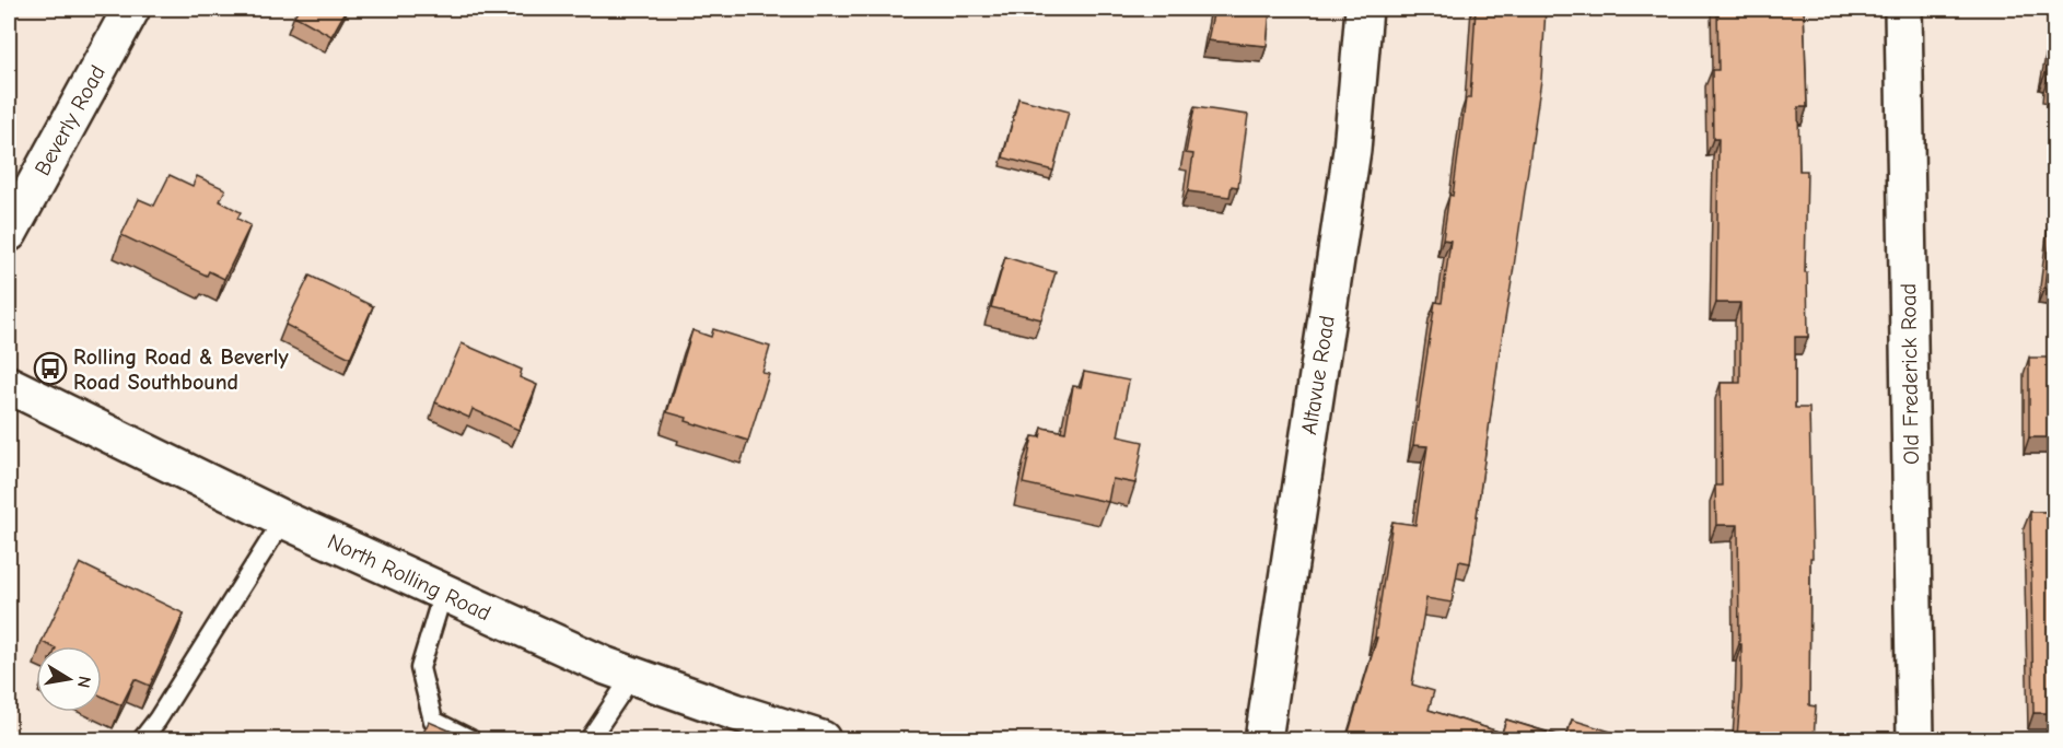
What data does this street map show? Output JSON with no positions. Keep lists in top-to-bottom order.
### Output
{
  "streets": {
    "street": [
      "Beverly Road",
      "Old Frederick Road",
      "Altavue Road",
      "North Rolling Road"
    ]
  },
  "places": {
    "bus stop": ["Rolling Road & Beverly Road Southbound"]
  },
  "north": "right"
}
